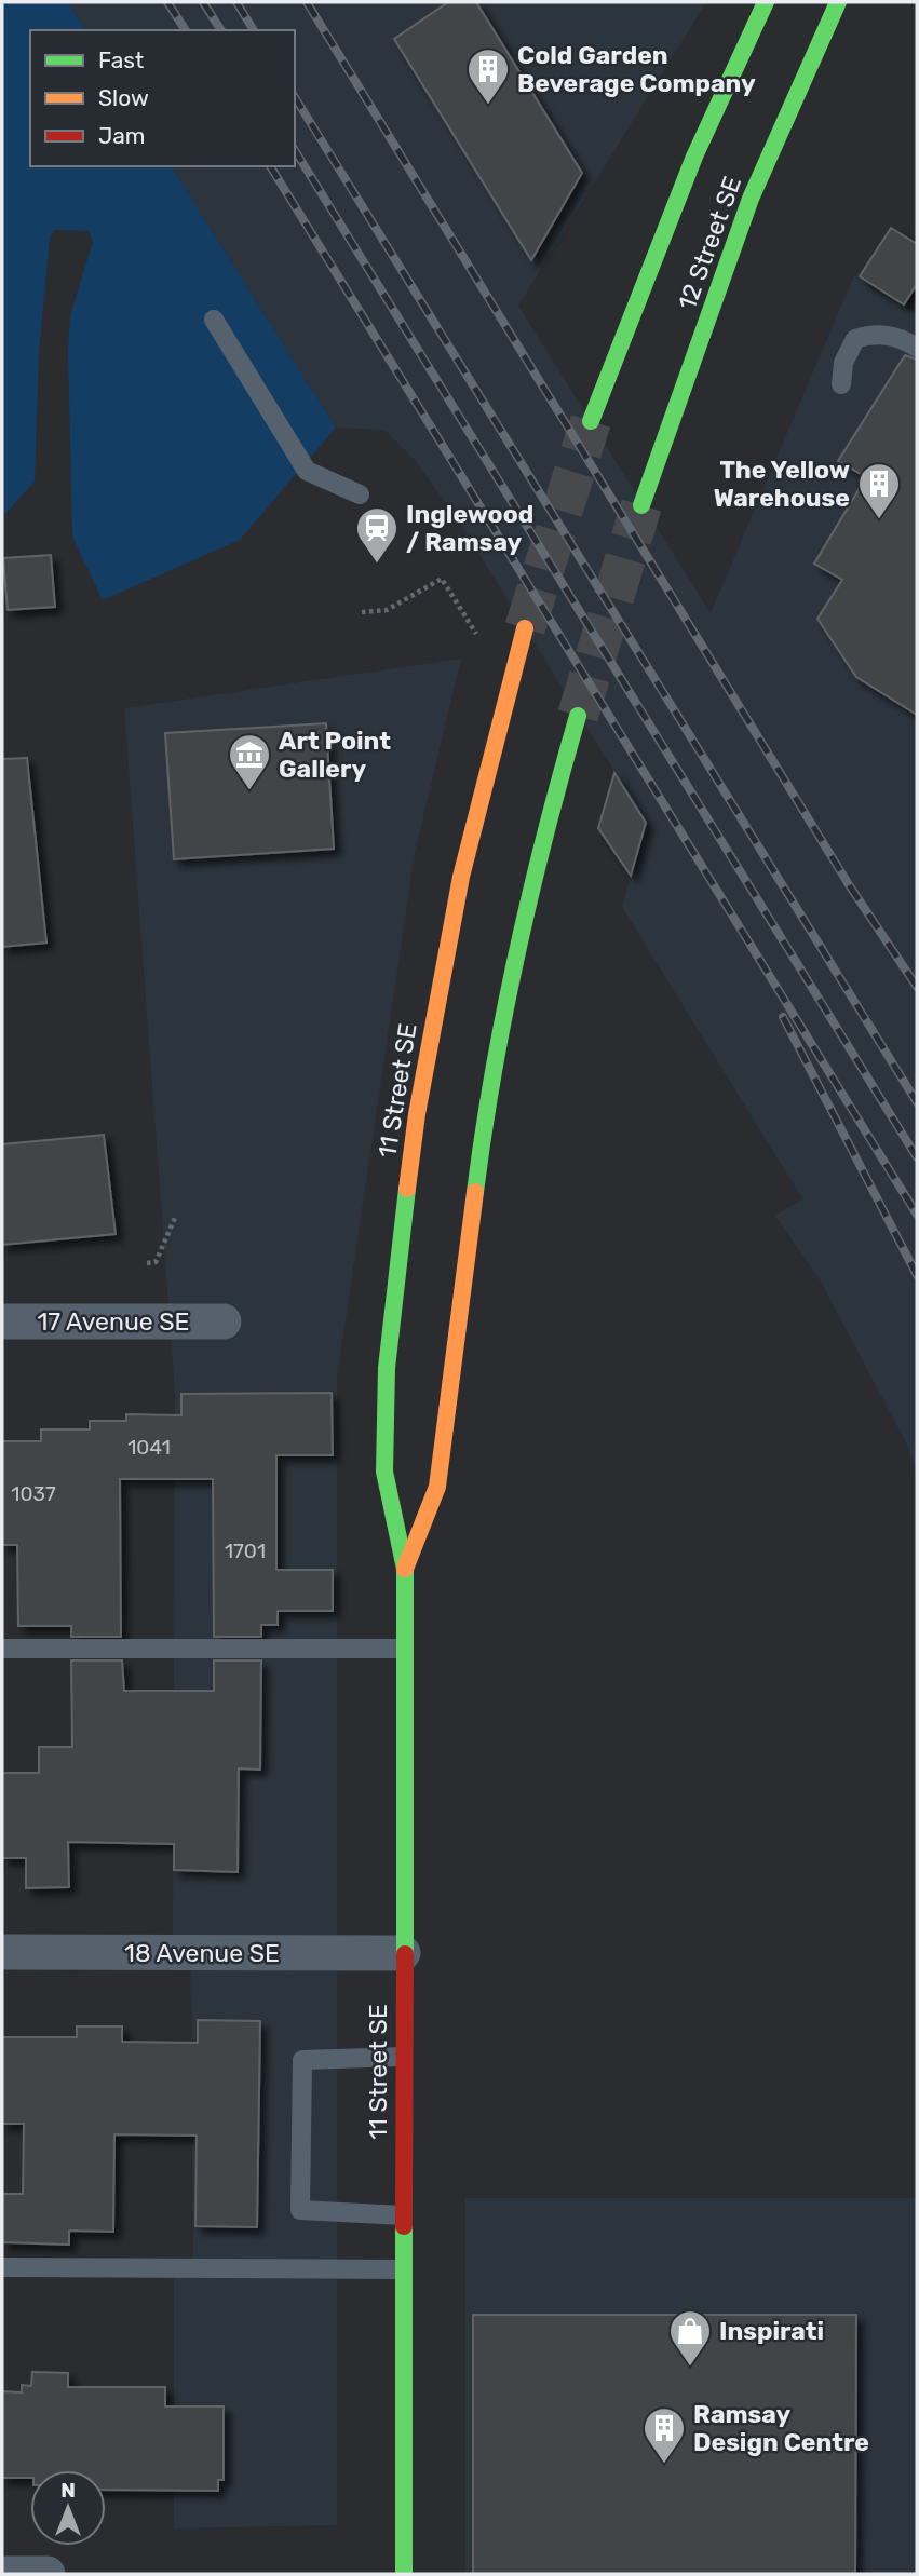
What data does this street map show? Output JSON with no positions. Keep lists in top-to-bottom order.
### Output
{
  "streets": {
    "street": [
      "12 Street SE",
      "11 Street SE",
      "17 Avenue SE",
      "18 Avenue SE"
    ]
  },
  "crossings": [
    ["11 Street SE", "18 Avenue SE"]
  ],
  "places": {
    "building": ["Cold Garden Beverage Company", "The Yellow Warehouse", "Ramsay Design Centre"],
    "station": ["Inglewood / Ramsay"],
    "museum": ["Art Point Gallery"],
    "shop": ["Inspirati"]
  },
  "house_numbers": ["1041", "1037", "1701"],
  "legend": ["Fast", "Slow", "Jam"],
  "north": "top"
}
